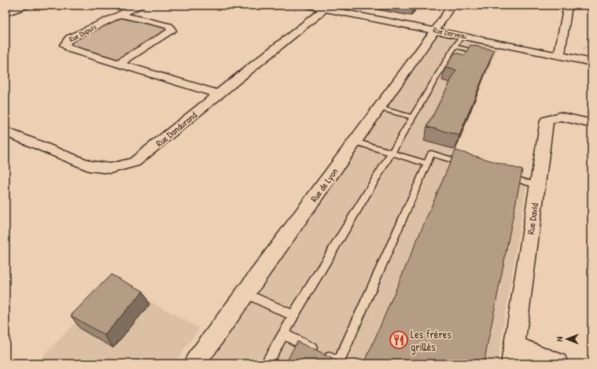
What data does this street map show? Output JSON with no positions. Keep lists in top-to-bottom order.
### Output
{
  "streets": {
    "street": [
      "Rue Dupuis",
      "Rue Darveau",
      "Rue Dandurand",
      "Rue de Lyon",
      "Rue David"
    ]
  },
  "crossings": [
    ["Rue Dupuis", "Rue Dandurand"],
    ["Rue Darveau", "Rue Dandurand"],
    ["Rue Darveau", "Rue de Lyon"]
  ],
  "places": {
    "restaurant": ["Les fréres grillés"]
  },
  "north": "left"
}
